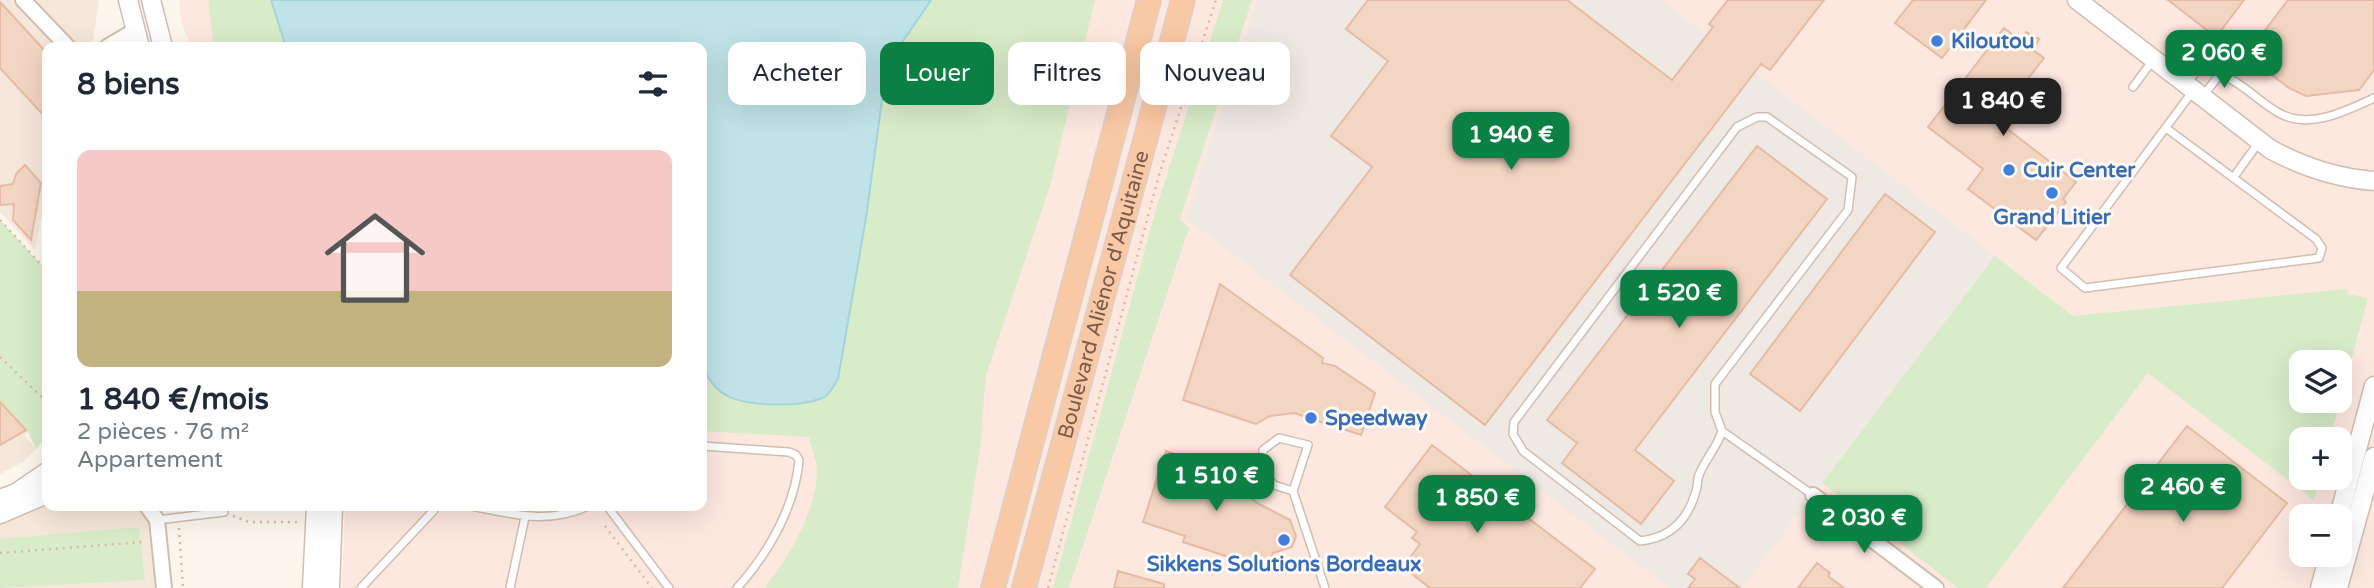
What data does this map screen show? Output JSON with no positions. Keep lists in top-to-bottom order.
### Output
{
  "streets": {
    "highway": ["Boulevard Aliénor d'Aquitaine"]
  },
  "places": [
    "Kiloutou",
    "Cuir Center",
    "Grand Litier",
    "Speedway",
    "Sikkens Solutions Bordeaux"
  ],
  "page": {
    "price": [
      "2 060 €",
      "1 840 €",
      "1 940 €",
      "1 520 €",
      "1 510 €",
      "2 460 €",
      "1 850 €",
      "2 030 €"
    ],
    "chip": [
      "Acheter",
      "Louer",
      "Filtres",
      "Nouveau"
    ],
    "heading": "8 biens",
    "list": [
      {
        "name": "1 840 €/mois",
        "note": "2 pièces · 76 m² · Appartement"
      }
    ],
    "map_buttons": ["+", "−"]
  }
}
